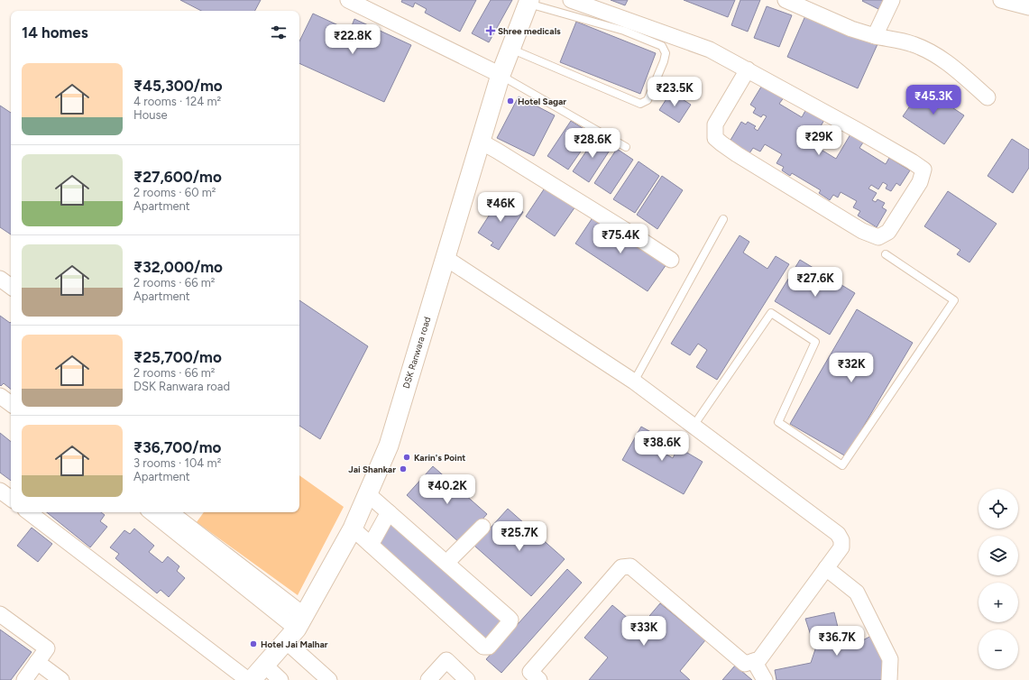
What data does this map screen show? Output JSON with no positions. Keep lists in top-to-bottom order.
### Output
{
  "streets": {
    "street": ["DSK Ranwara road"]
  },
  "places": {
    "health": ["Shree medicals"],
    "other": [
      "Hotel Sagar",
      "Karin's Point",
      "Jai Shankar",
      "Hotel Jai Malhar"
    ]
  },
  "page": {
    "heading": "14 homes",
    "price": [
      "₹22.8K",
      "₹23.5K",
      "₹45.3K",
      "₹29K",
      "₹28.6K",
      "₹46K",
      "₹75.4K",
      "₹27.6K",
      "₹32K",
      "₹38.6K",
      "₹40.2K",
      "₹25.7K",
      "₹33K",
      "₹36.7K"
    ],
    "list": [
      {
        "name": "₹45,300/mo",
        "note": "4 rooms · 124 m² · House"
      },
      {
        "name": "₹27,600/mo",
        "note": "2 rooms · 60 m² · Apartment"
      },
      {
        "name": "₹32,000/mo",
        "note": "2 rooms · 66 m² · Apartment"
      },
      {
        "name": "₹25,700/mo",
        "note": "2 rooms · 66 m² · DSK Ranwara road"
      },
      {
        "name": "₹36,700/mo",
        "note": "3 rooms · 104 m² · Apartment"
      }
    ],
    "map_buttons": ["+", "−"]
  }
}
